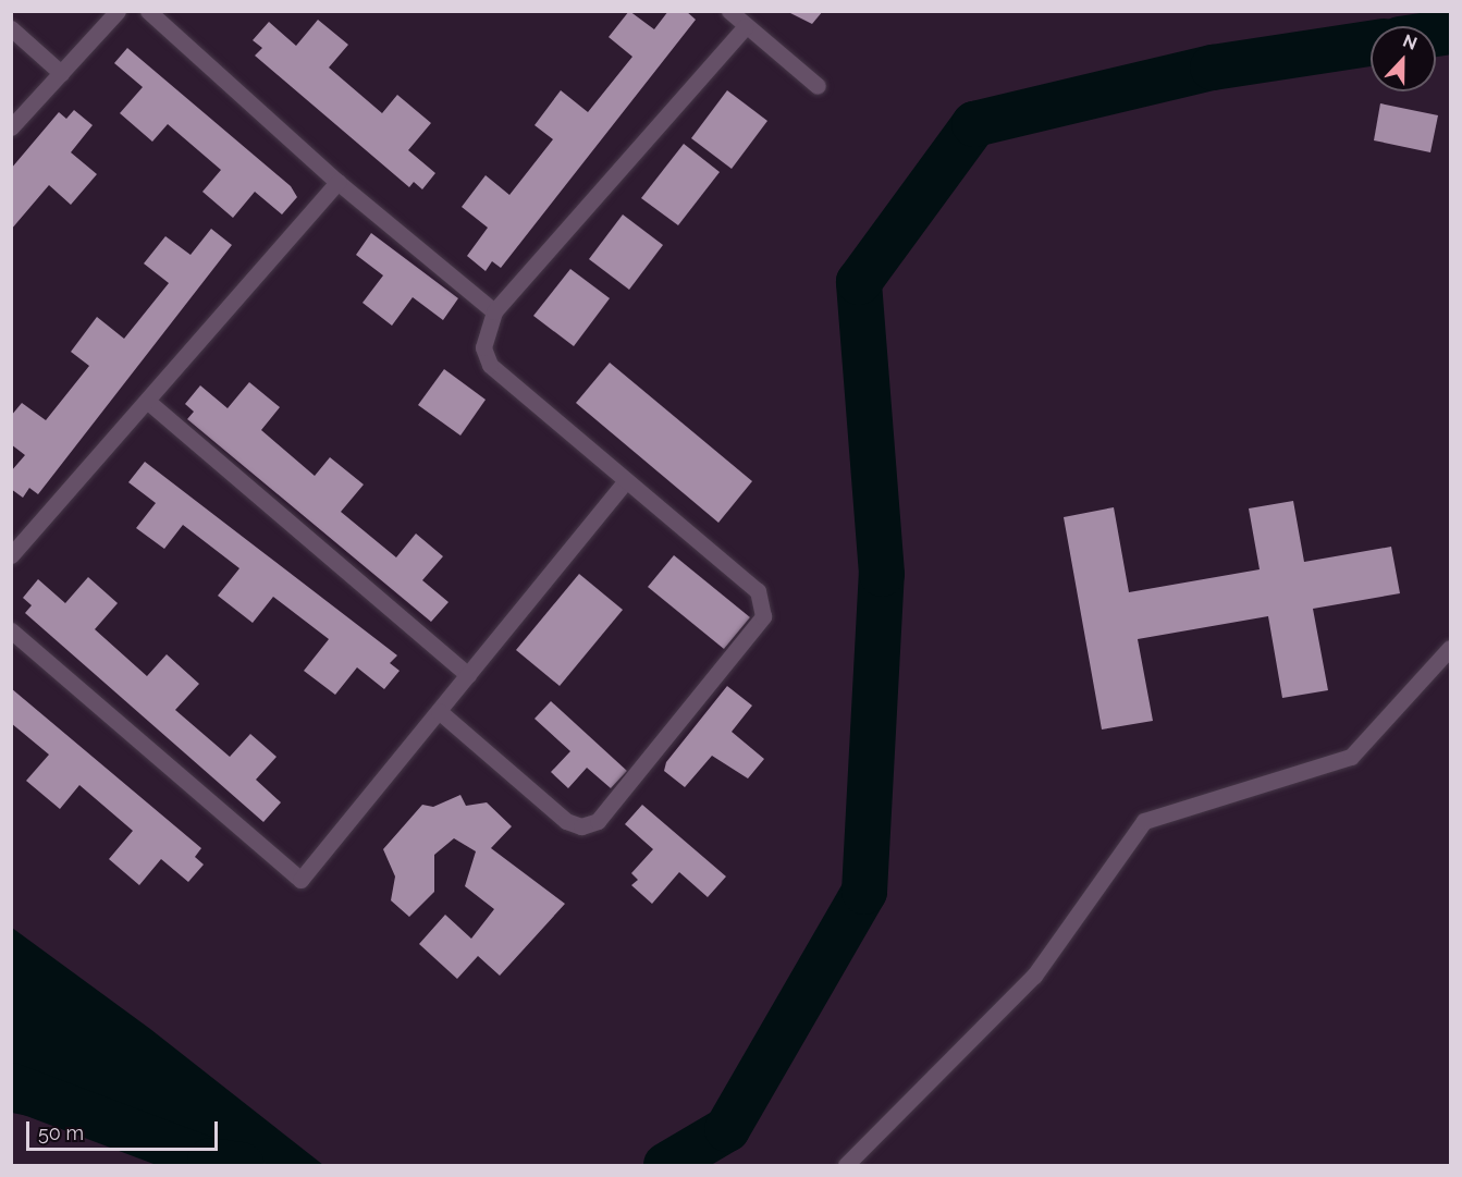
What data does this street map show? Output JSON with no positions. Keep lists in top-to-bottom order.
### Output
{
  "scale_bar": "50 m",
  "north": "top"
}
